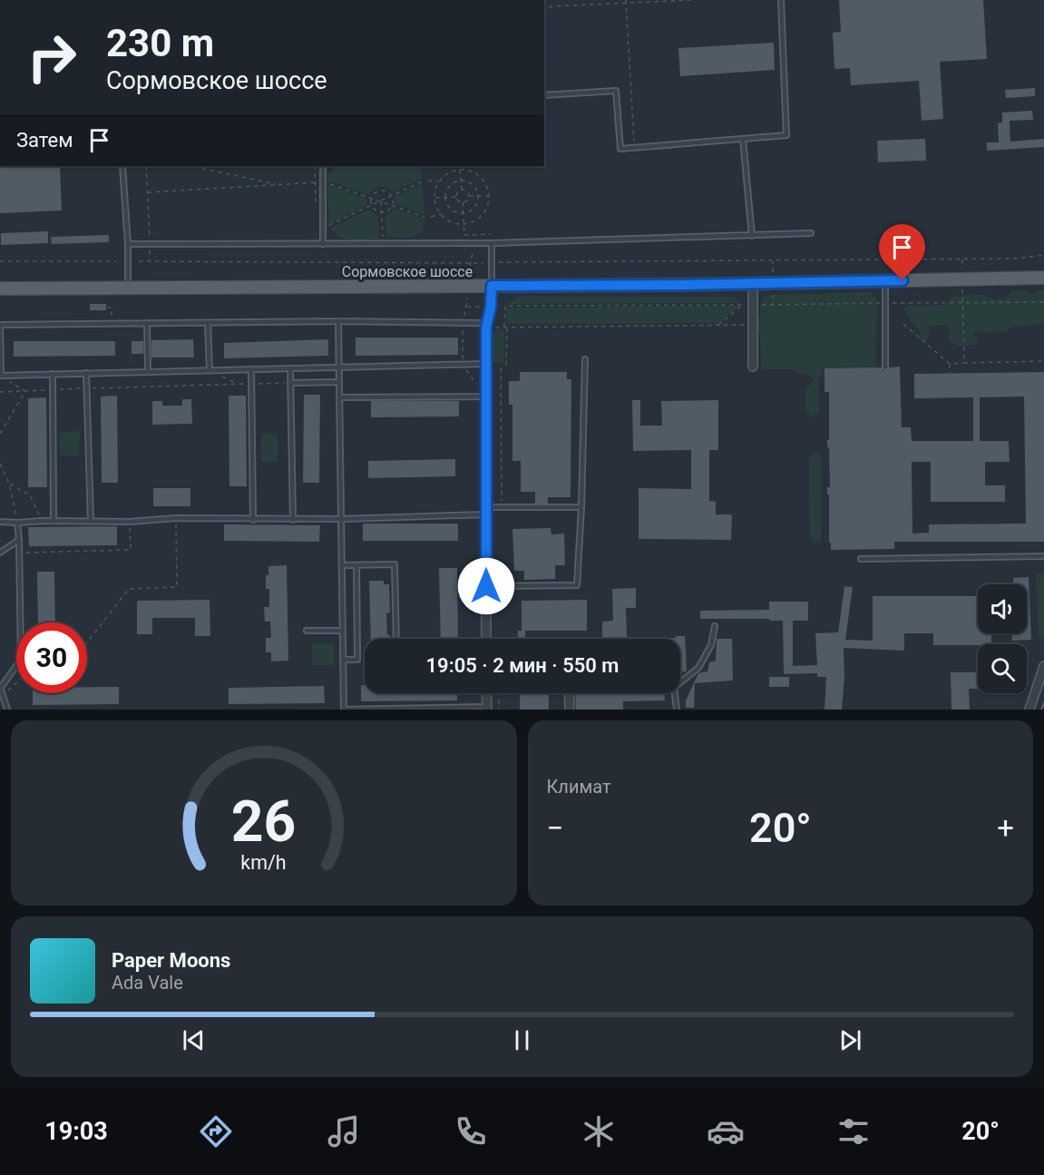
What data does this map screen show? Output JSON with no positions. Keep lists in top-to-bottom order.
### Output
{
  "streets": {
    "main road": ["Сормовское шоссе"]
  },
  "page": {
    "turn": ["230 m", "Сормовское шоссе"],
    "then": "Затем",
    "limit": "30",
    "trip": "19:05 · 2 мин · 550 m",
    "tile": "Климат",
    "heat": ["−", "20°", "+"],
    "song": ["Paper Moons", "Ada Vale"],
    "tabs": ["19:03", "20°"],
    "gauge": ["26", "km/h"]
  }
}
